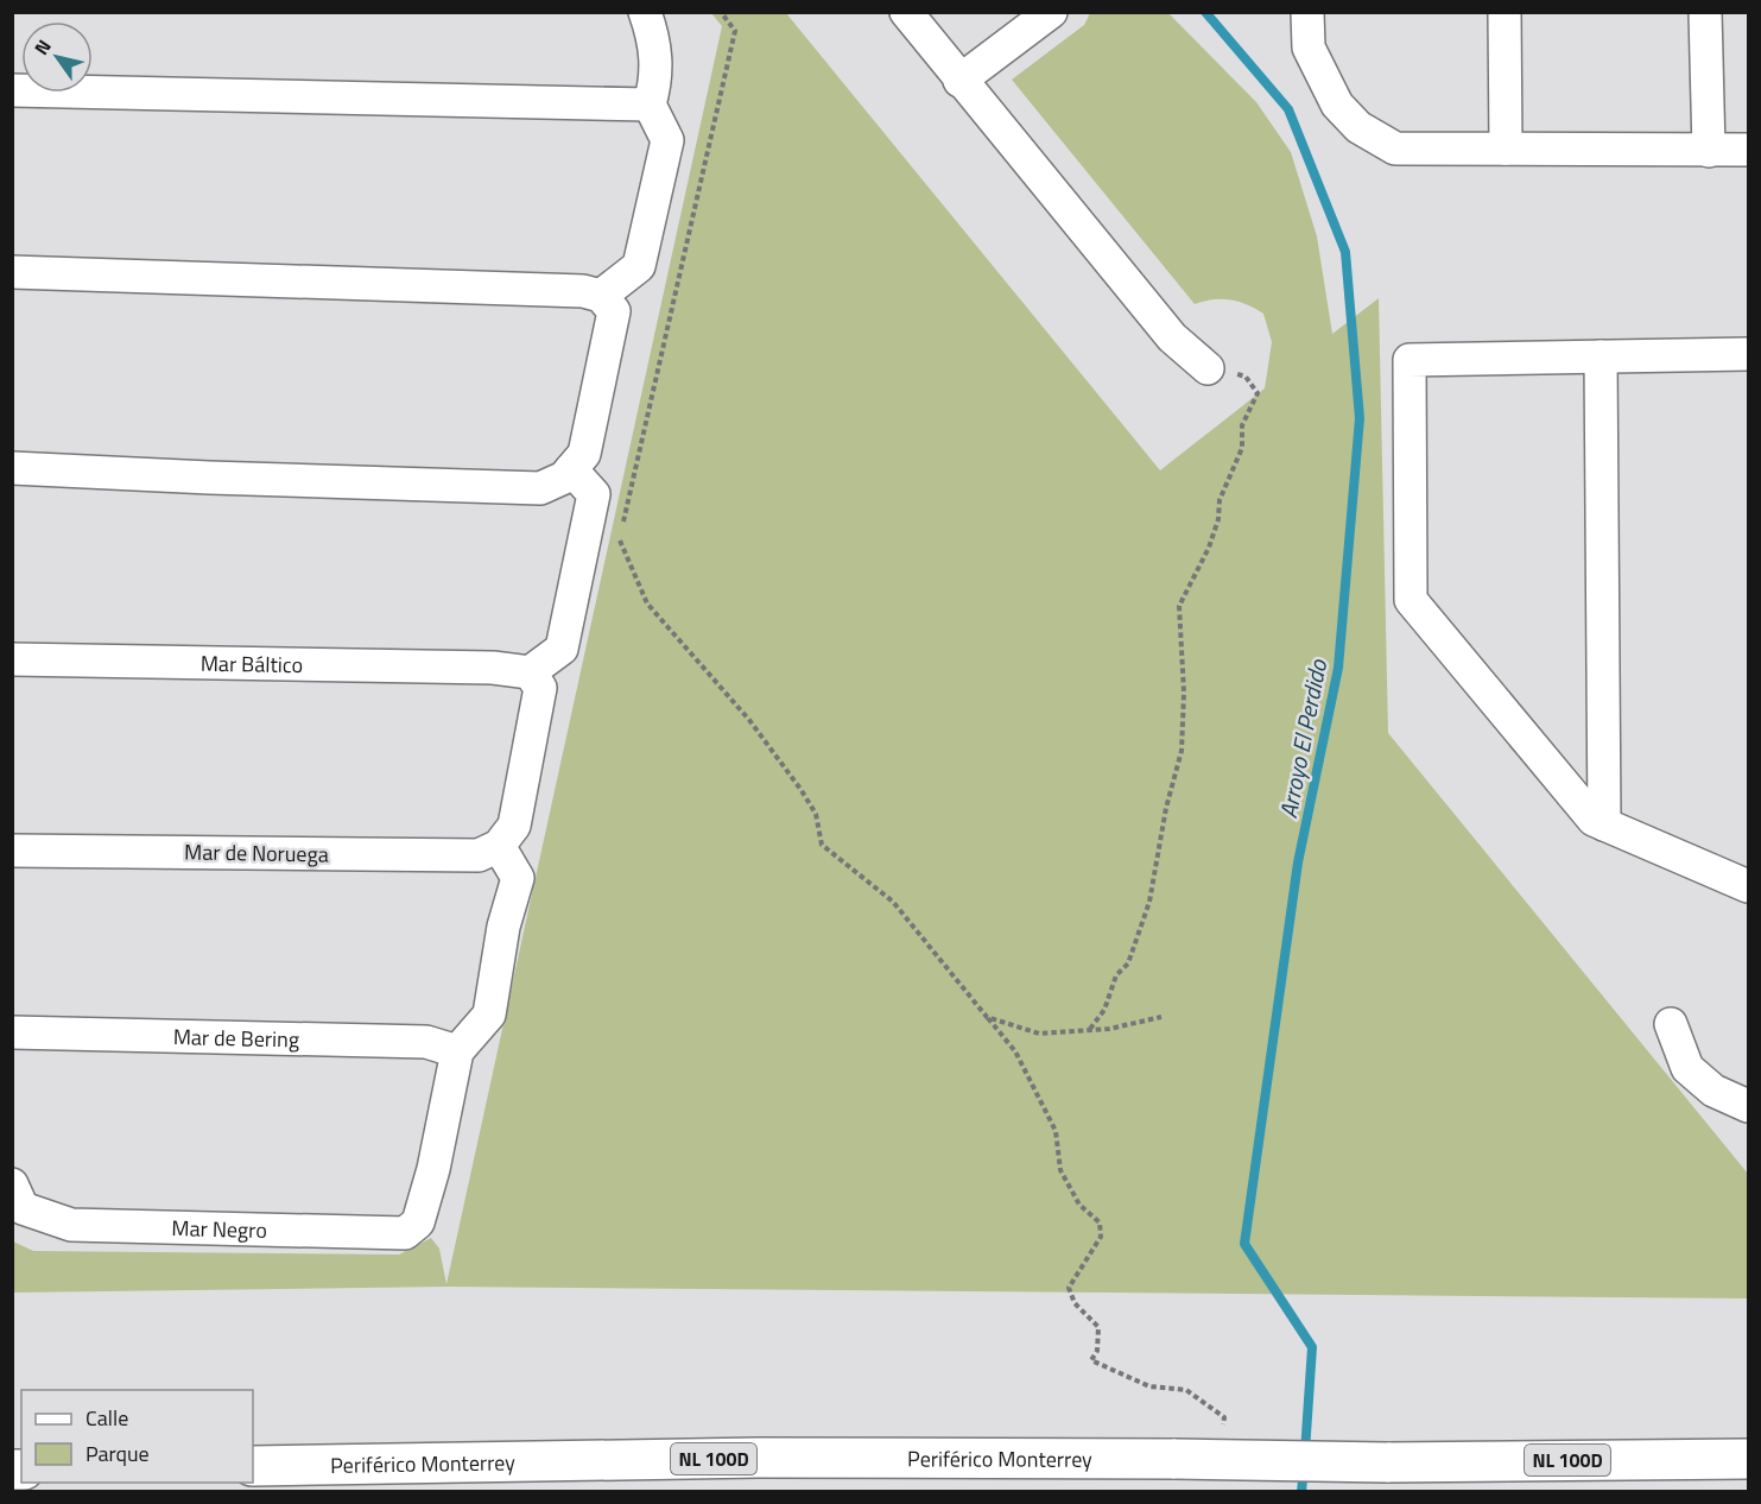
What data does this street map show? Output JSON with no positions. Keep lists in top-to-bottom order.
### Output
{
  "streets": {
    "highway": ["NL 100D", "Periférico Monterrey"],
    "street": [
      "Mar Báltico",
      "Mar de Noruega",
      "Mar de Bering",
      "Mar Negro"
    ]
  },
  "crossings": [
    ["Mar de Bering", "Mar Negro"]
  ],
  "water": ["Arroyo El Perdido"],
  "legend": ["Calle", "Parque"],
  "north": "top left"
}
